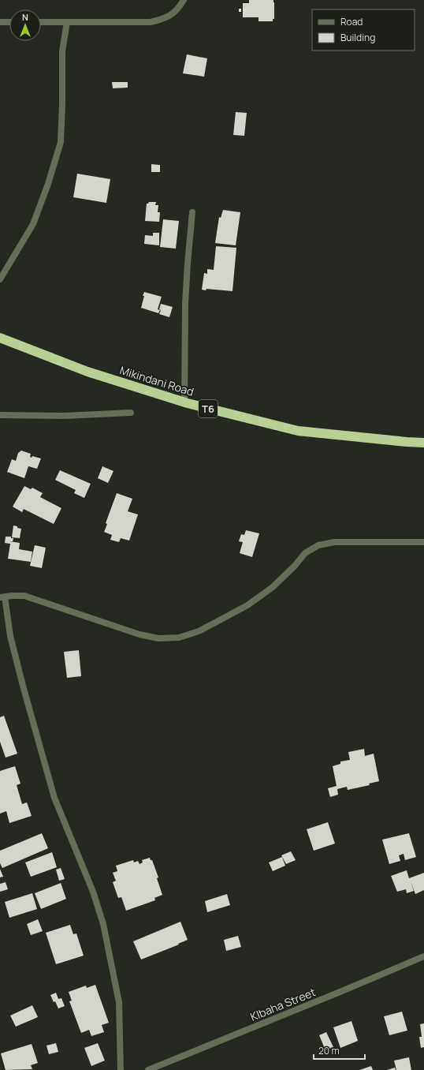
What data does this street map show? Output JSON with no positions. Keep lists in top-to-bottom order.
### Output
{
  "streets": {
    "highway": ["Mikindani Road", "T6"],
    "street": ["KIbaha Street"]
  },
  "legend": ["Road", "Building"],
  "scale_bar": "20 m",
  "north": "top"
}
